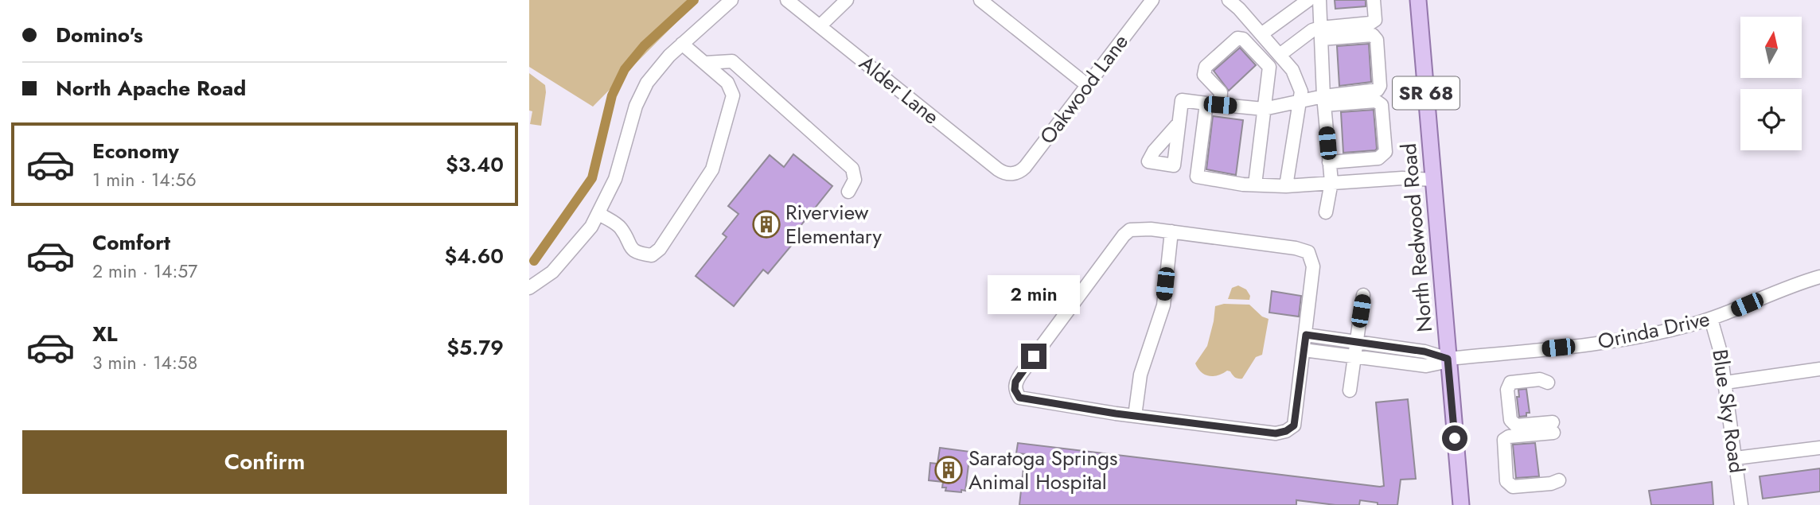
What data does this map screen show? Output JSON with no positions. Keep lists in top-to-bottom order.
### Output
{
  "streets": {
    "main road": ["SR 68", "North Redwood Road"],
    "street": [
      "Oakwood Lane",
      "Alder Lane",
      "Orinda Drive",
      "Blue Sky Road"
    ]
  },
  "crossings": [
    ["Oakwood Lane", "Alder Lane"],
    ["North Redwood Road", "Orinda Drive"],
    ["Orinda Drive", "Blue Sky Road"]
  ],
  "places": {
    "building": ["Riverview Elementary", "Saratoga Springs Animal Hospital"]
  },
  "north": "top",
  "page": {
    "banner": ["Domino's", "North Apache Road"],
    "list": [
      {
        "name": "Economy",
        "note": "1 min · 14:56",
        "value": "$3.40"
      },
      {
        "name": "Comfort",
        "note": "2 min · 14:57",
        "value": "$4.60"
      },
      {
        "name": "XL",
        "note": "3 min · 14:58",
        "value": "$5.79"
      }
    ],
    "bubble": "2 min",
    "buttons": "Confirm"
  }
}
